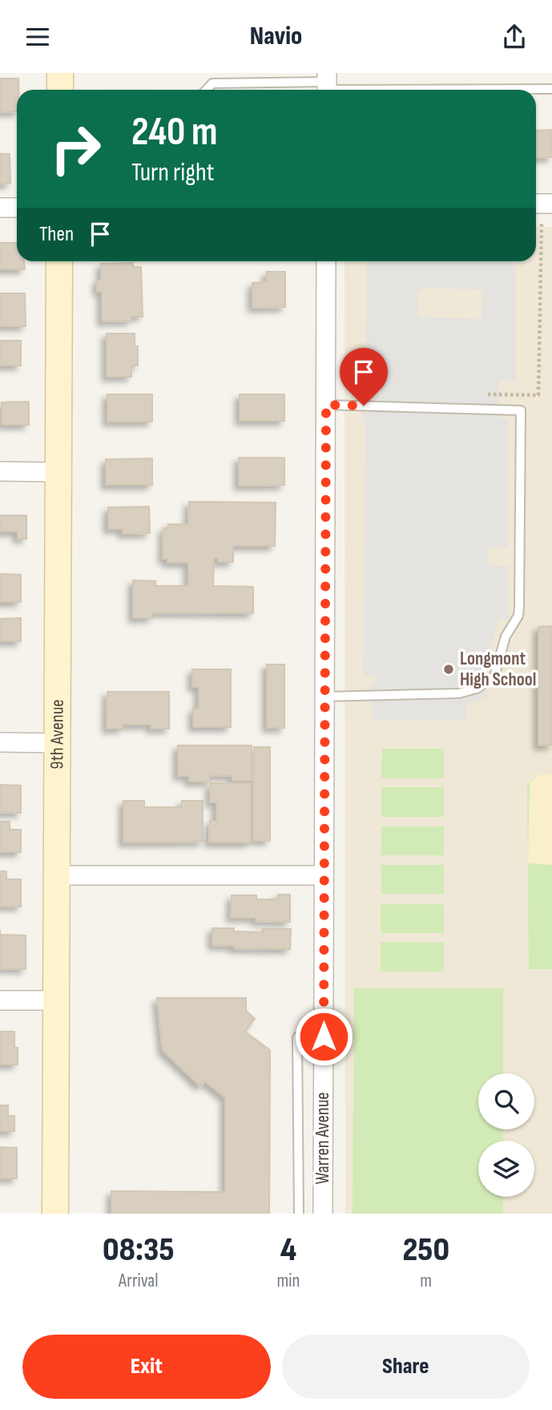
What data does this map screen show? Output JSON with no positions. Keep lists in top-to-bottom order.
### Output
{
  "streets": {
    "main road": ["9th Avenue"],
    "street": ["Warren Avenue"]
  },
  "places": ["Longmont High School"],
  "page": {
    "header": "Navio",
    "turn": ["240 m", "Turn right"],
    "then": "Then",
    "eta": [
      "08:35",
      "Arrival",
      "4",
      "min",
      "250",
      "m"
    ],
    "buttons": ["Exit", "Share"]
  }
}
